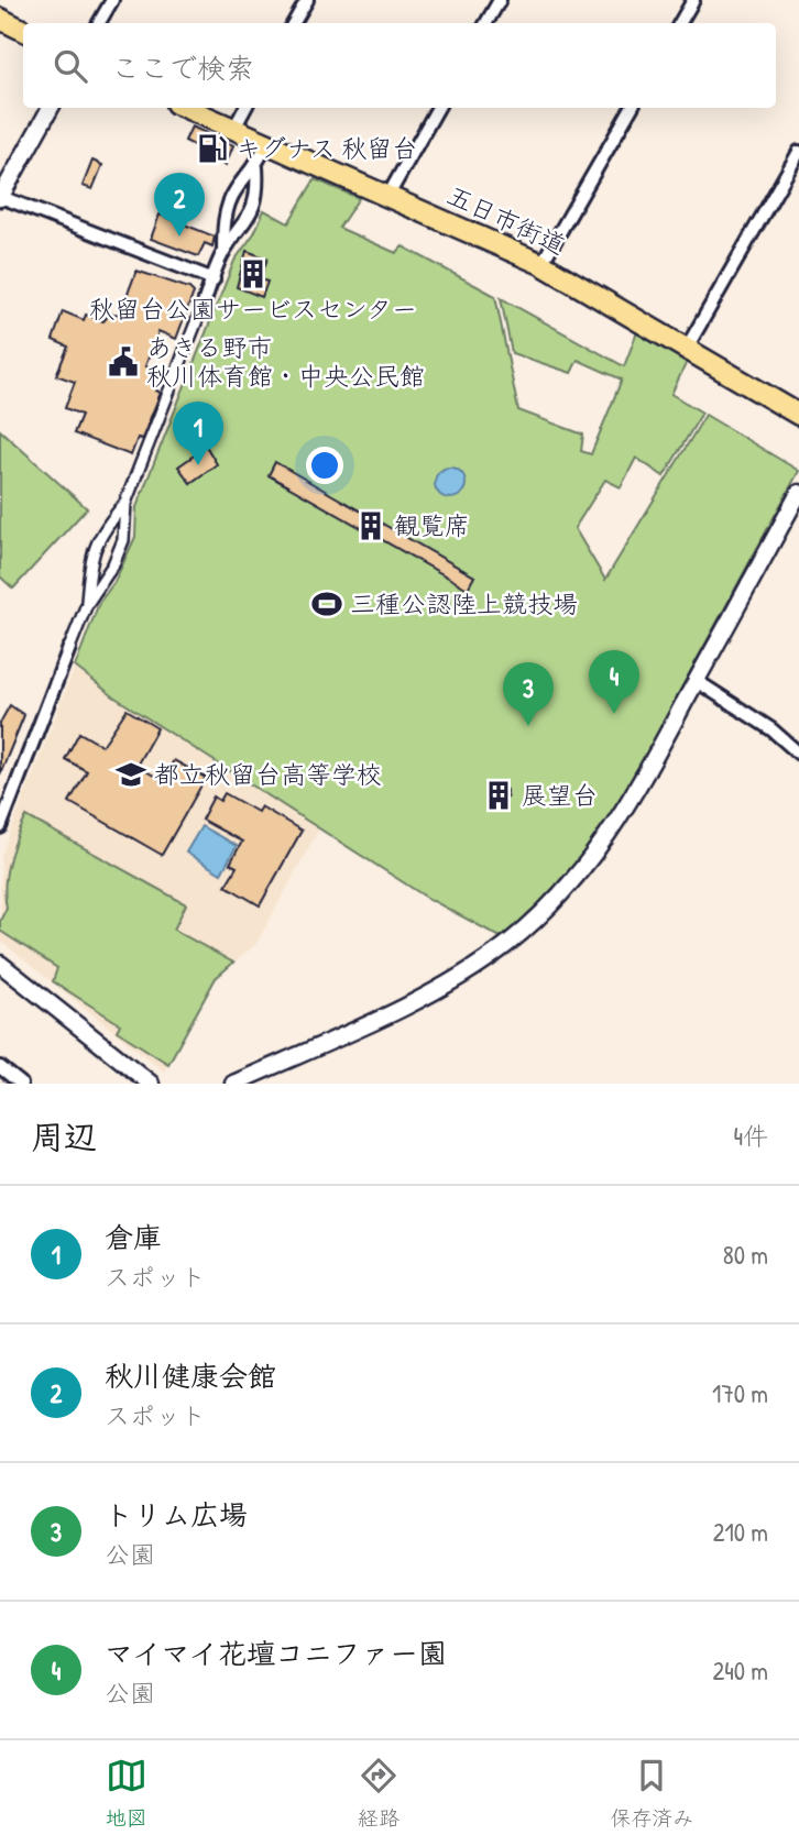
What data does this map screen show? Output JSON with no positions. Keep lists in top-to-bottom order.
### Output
{
  "streets": {
    "main road": ["五日市街道"]
  },
  "places": {
    "fuel station": ["キグナス 秋留台"],
    "building": ["秋留台公園サービスセンター", "観覧席", "展望台"],
    "public building": ["あきる野市 秋川体育館・中央公民館"],
    "sports": ["三種公認陸上競技場"],
    "school or university": ["都立秋留台高等学校"]
  },
  "page": {
    "search": "ここで検索",
    "pins": [
      "2",
      "1",
      "4",
      "3"
    ],
    "heading": ["周辺", "4件"],
    "list": [
      {
        "mark": "1",
        "name": "倉庫",
        "note": "スポット",
        "value": "80 m"
      },
      {
        "mark": "2",
        "name": "秋川健康会館",
        "note": "スポット",
        "value": "170 m"
      },
      {
        "mark": "3",
        "name": "トリム広場",
        "note": "公園",
        "value": "210 m"
      },
      {
        "mark": "4",
        "name": "マイマイ花壇コニファー園",
        "note": "公園",
        "value": "240 m"
      }
    ],
    "nav": ["地図", "経路", "保存済み"]
  }
}
